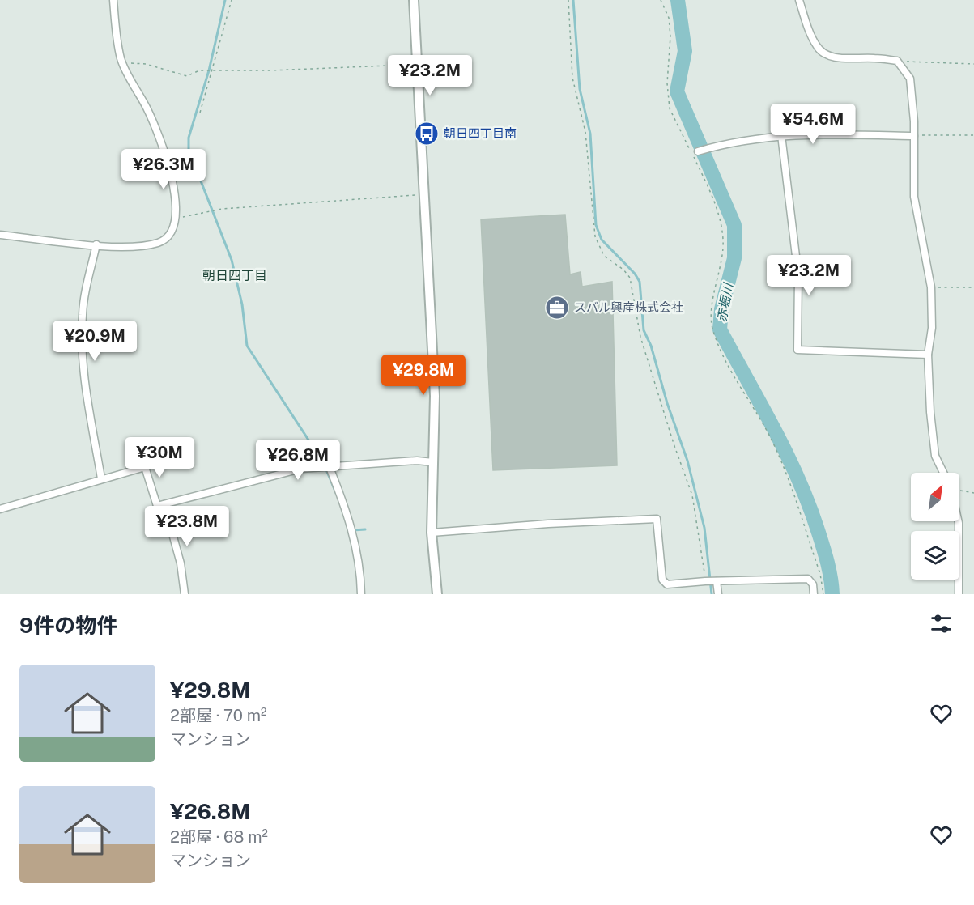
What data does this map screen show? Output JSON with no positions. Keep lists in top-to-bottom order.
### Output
{
  "districts": ["朝日四丁目"],
  "water": ["赤堀川"],
  "places": {
    "bus stop": ["朝日四丁目南"],
    "office": ["スバル興産株式会社"]
  },
  "north": "top right",
  "page": {
    "price": [
      "¥23.2M",
      "¥54.6M",
      "¥26.3M",
      "¥23.2M",
      "¥20.9M",
      "¥29.8M",
      "¥30M",
      "¥26.8M",
      "¥23.8M"
    ],
    "heading": "9件の物件",
    "list": [
      {
        "name": "¥29.8M",
        "note": "2部屋 · 70 m² · マンション"
      },
      {
        "name": "¥26.8M",
        "note": "2部屋 · 68 m² · マンション"
      }
    ]
  }
}
